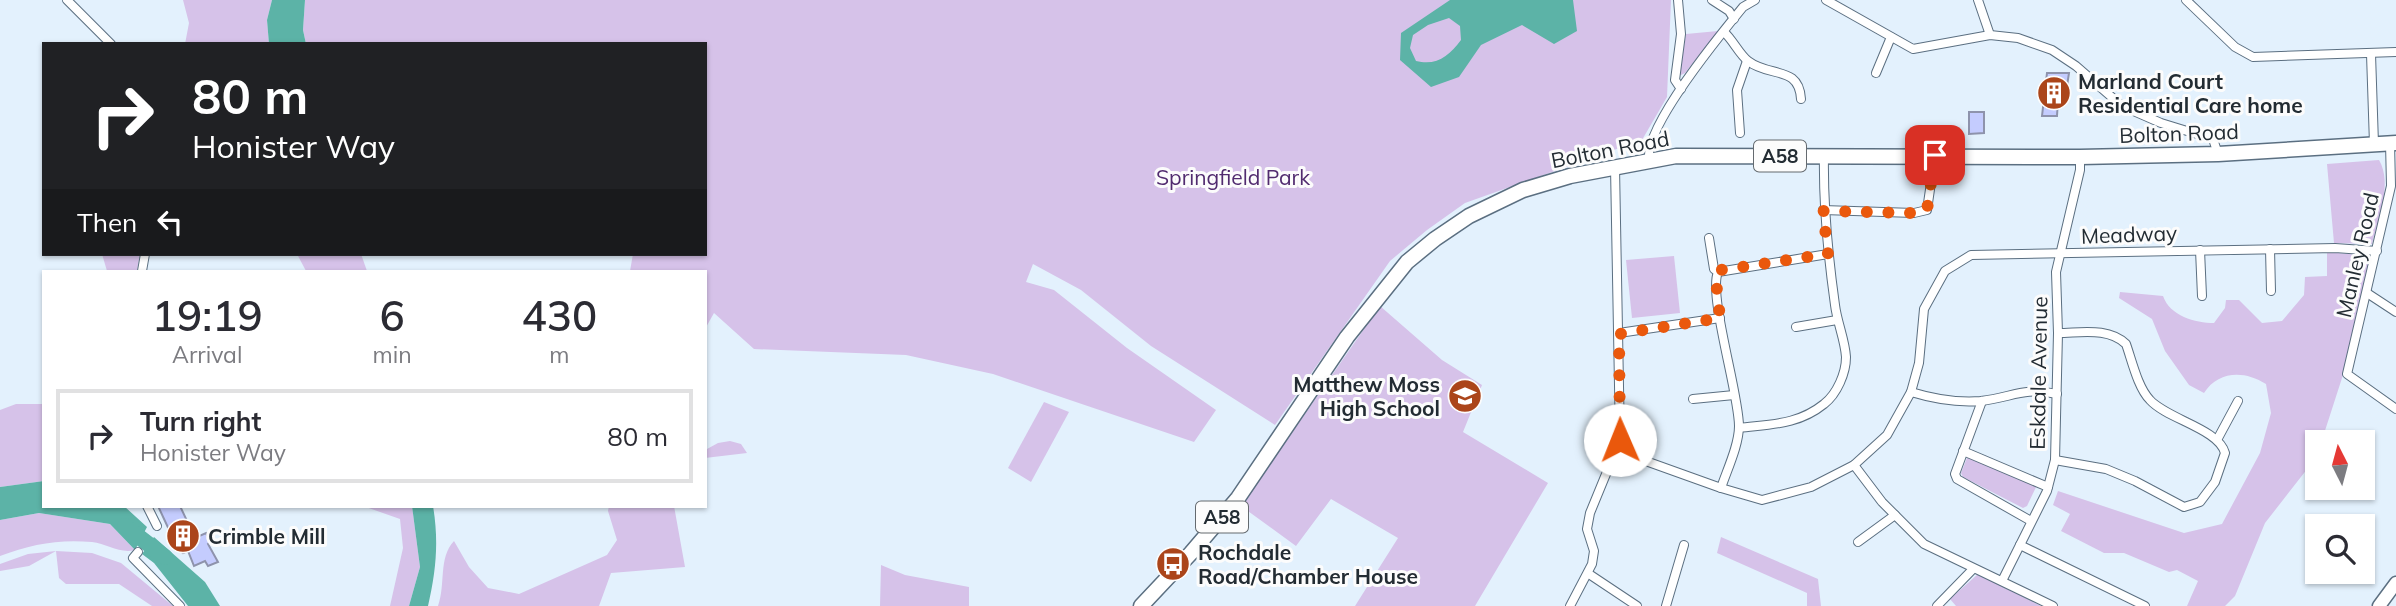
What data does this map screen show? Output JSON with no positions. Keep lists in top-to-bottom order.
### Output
{
  "streets": {
    "highway": ["Bolton Road", "A58"],
    "street": ["Meadway", "Manley Road", "Eskdale Avenue"]
  },
  "crossings": [
    ["Bolton Road", "Manley Road"],
    ["Bolton Road", "Eskdale Avenue"],
    ["Meadway", "Manley Road"],
    ["Meadway", "Eskdale Avenue"]
  ],
  "parks": ["Springfield Park"],
  "places": {
    "building": ["Marland Court Residential Care home", "Crimble Mill"],
    "school or university": ["Matthew Moss High School"],
    "bus stop": ["Rochdale Road/Chamber House"]
  },
  "north": "top",
  "page": {
    "turn": ["80 m", "Honister Way"],
    "then": "Then",
    "eta": [
      "19:19",
      "Arrival",
      "6",
      "min",
      "430",
      "m"
    ],
    "list": [
      {
        "name": "Turn right",
        "note": "Honister Way",
        "value": "80 m"
      }
    ]
  }
}
